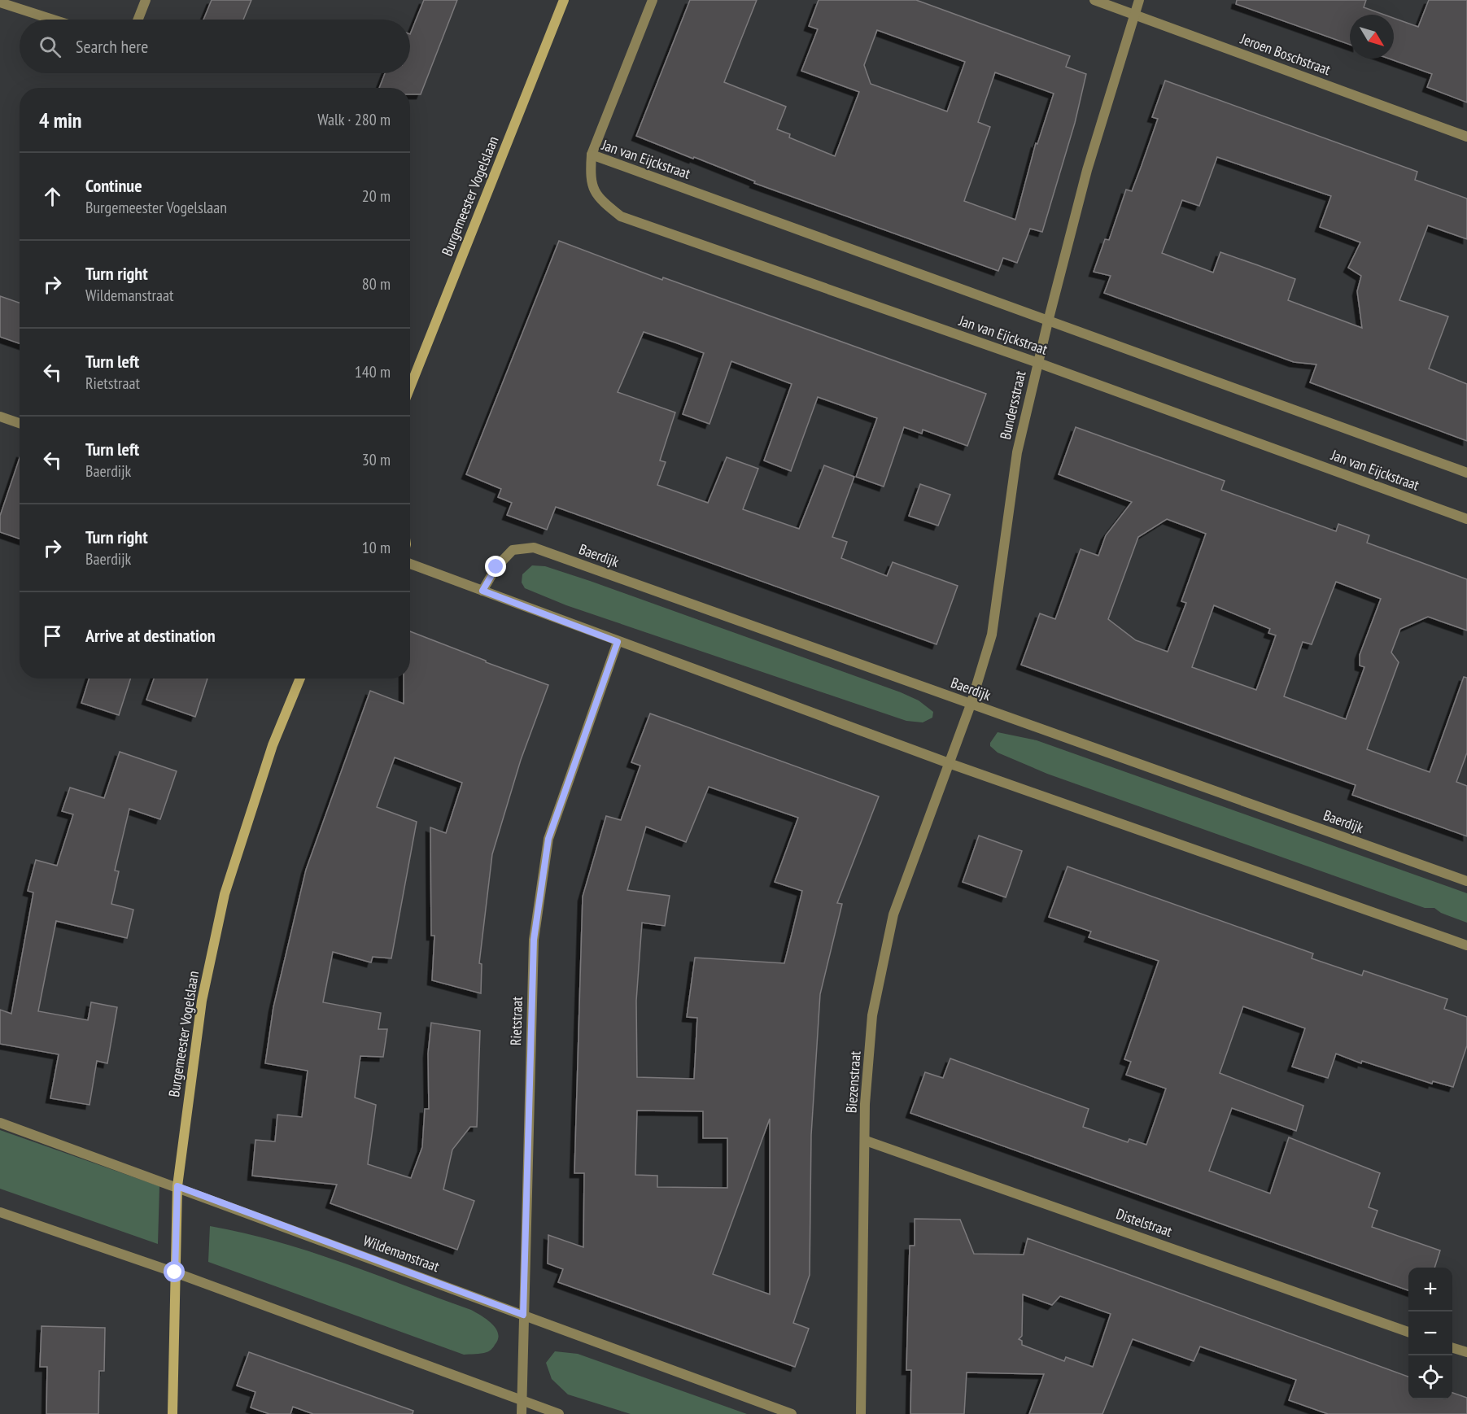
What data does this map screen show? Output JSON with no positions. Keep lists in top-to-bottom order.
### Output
{
  "streets": {
    "street": [
      "Jeroen Boschstraat",
      "Jan van Eijckstraat",
      "Burgemeester Vogelslaan",
      "Bundersstraat",
      "Baerdijk",
      "Rietstraat",
      "Biezenstraat",
      "Distelstraat",
      "Wildemanstraat"
    ]
  },
  "crossings": [
    ["Jeroen Boschstraat", "Bundersstraat"],
    ["Jan van Eijckstraat", "Bundersstraat"],
    ["Burgemeester Vogelslaan", "Wildemanstraat"],
    ["Bundersstraat", "Baerdijk"],
    ["Bundersstraat", "Biezenstraat"],
    ["Rietstraat", "Wildemanstraat"],
    ["Biezenstraat", "Distelstraat"]
  ],
  "north": "bottom right",
  "page": {
    "search": "Search here",
    "heading": ["4 min", "Walk · 280 m"],
    "list": [
      ["Continue", "Burgemeester Vogelslaan", "20 m"],
      ["Turn right", "Wildemanstraat", "80 m"],
      ["Turn left", "Rietstraat", "140 m"],
      ["Turn left", "Baerdijk", "30 m"],
      ["Turn right", "Baerdijk", "10 m"],
      "Arrive at destination"
    ],
    "map_buttons": ["+", "−"]
  }
}
